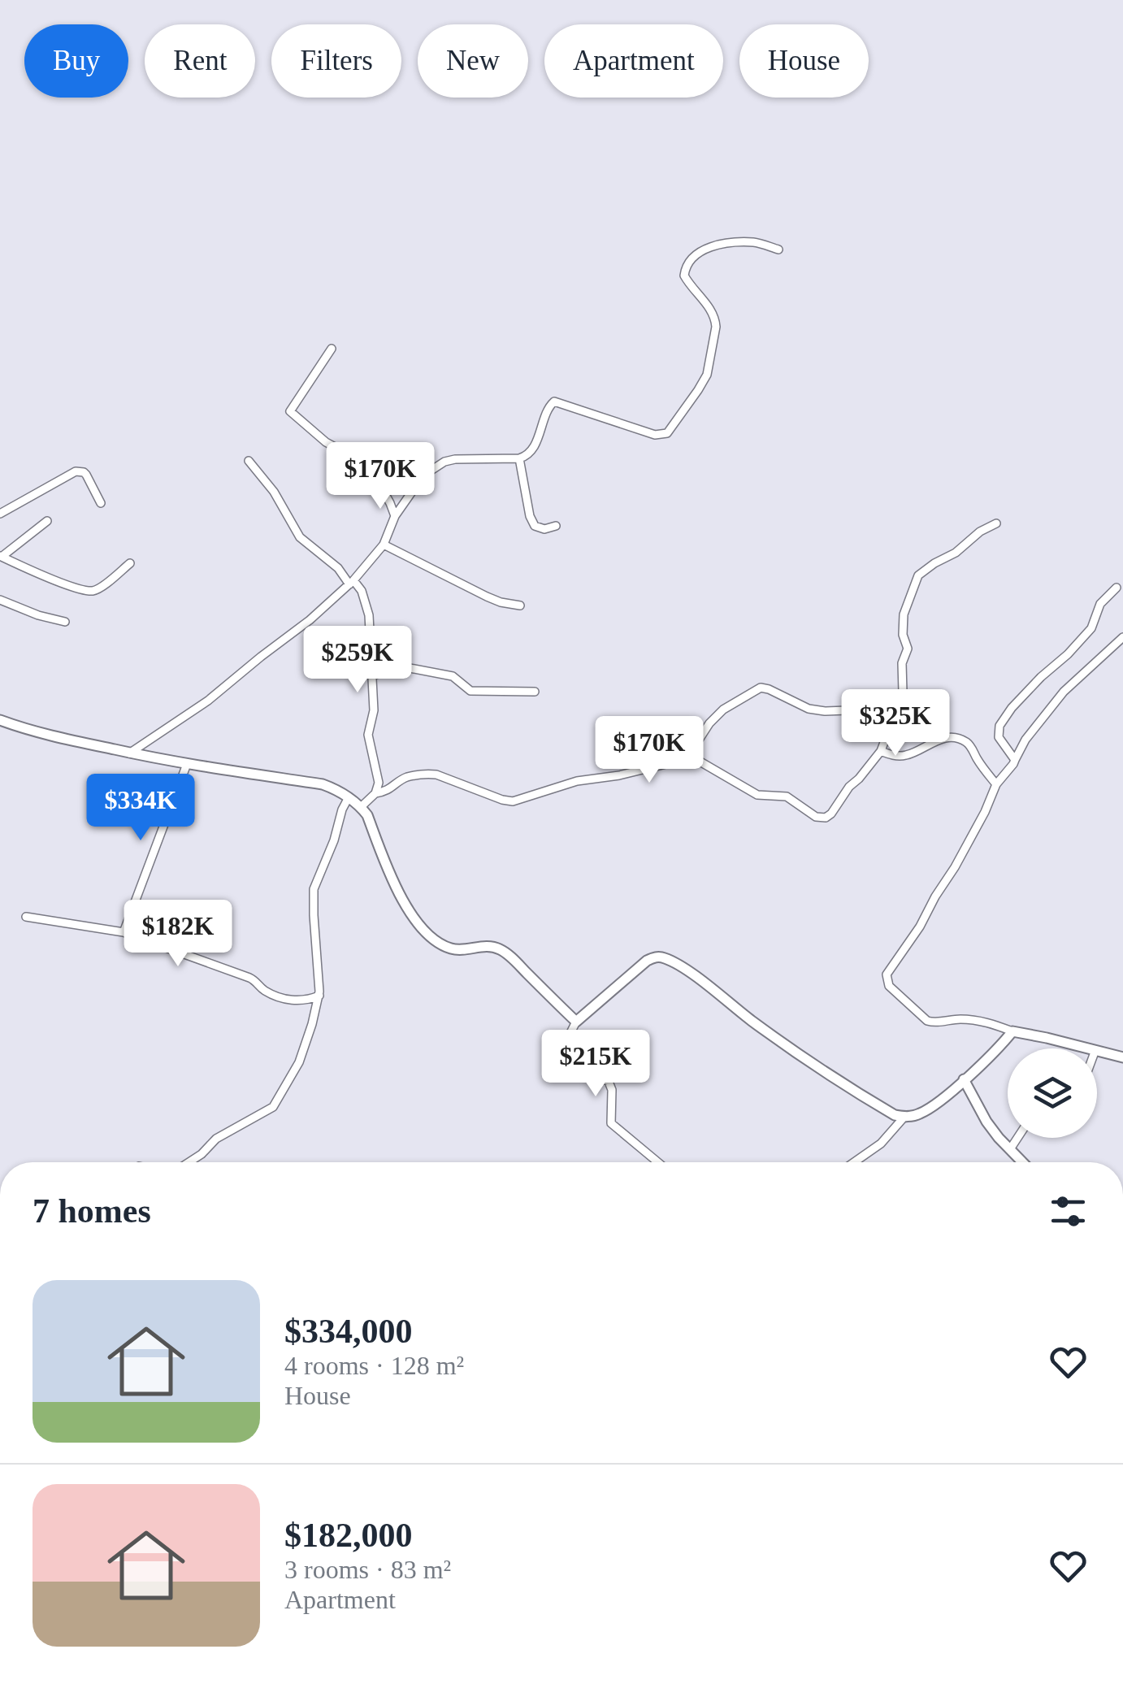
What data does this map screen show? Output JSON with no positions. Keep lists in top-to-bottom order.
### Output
{
  "page": {
    "chip": [
      "Buy",
      "Rent",
      "Filters",
      "New",
      "Apartment",
      "House"
    ],
    "price": [
      "$170K",
      "$259K",
      "$325K",
      "$170K",
      "$334K",
      "$182K",
      "$215K"
    ],
    "heading": "7 homes",
    "list": [
      {
        "name": "$334,000",
        "note": "4 rooms · 128 m² · House"
      },
      {
        "name": "$182,000",
        "note": "3 rooms · 83 m² · Apartment"
      }
    ]
  }
}
